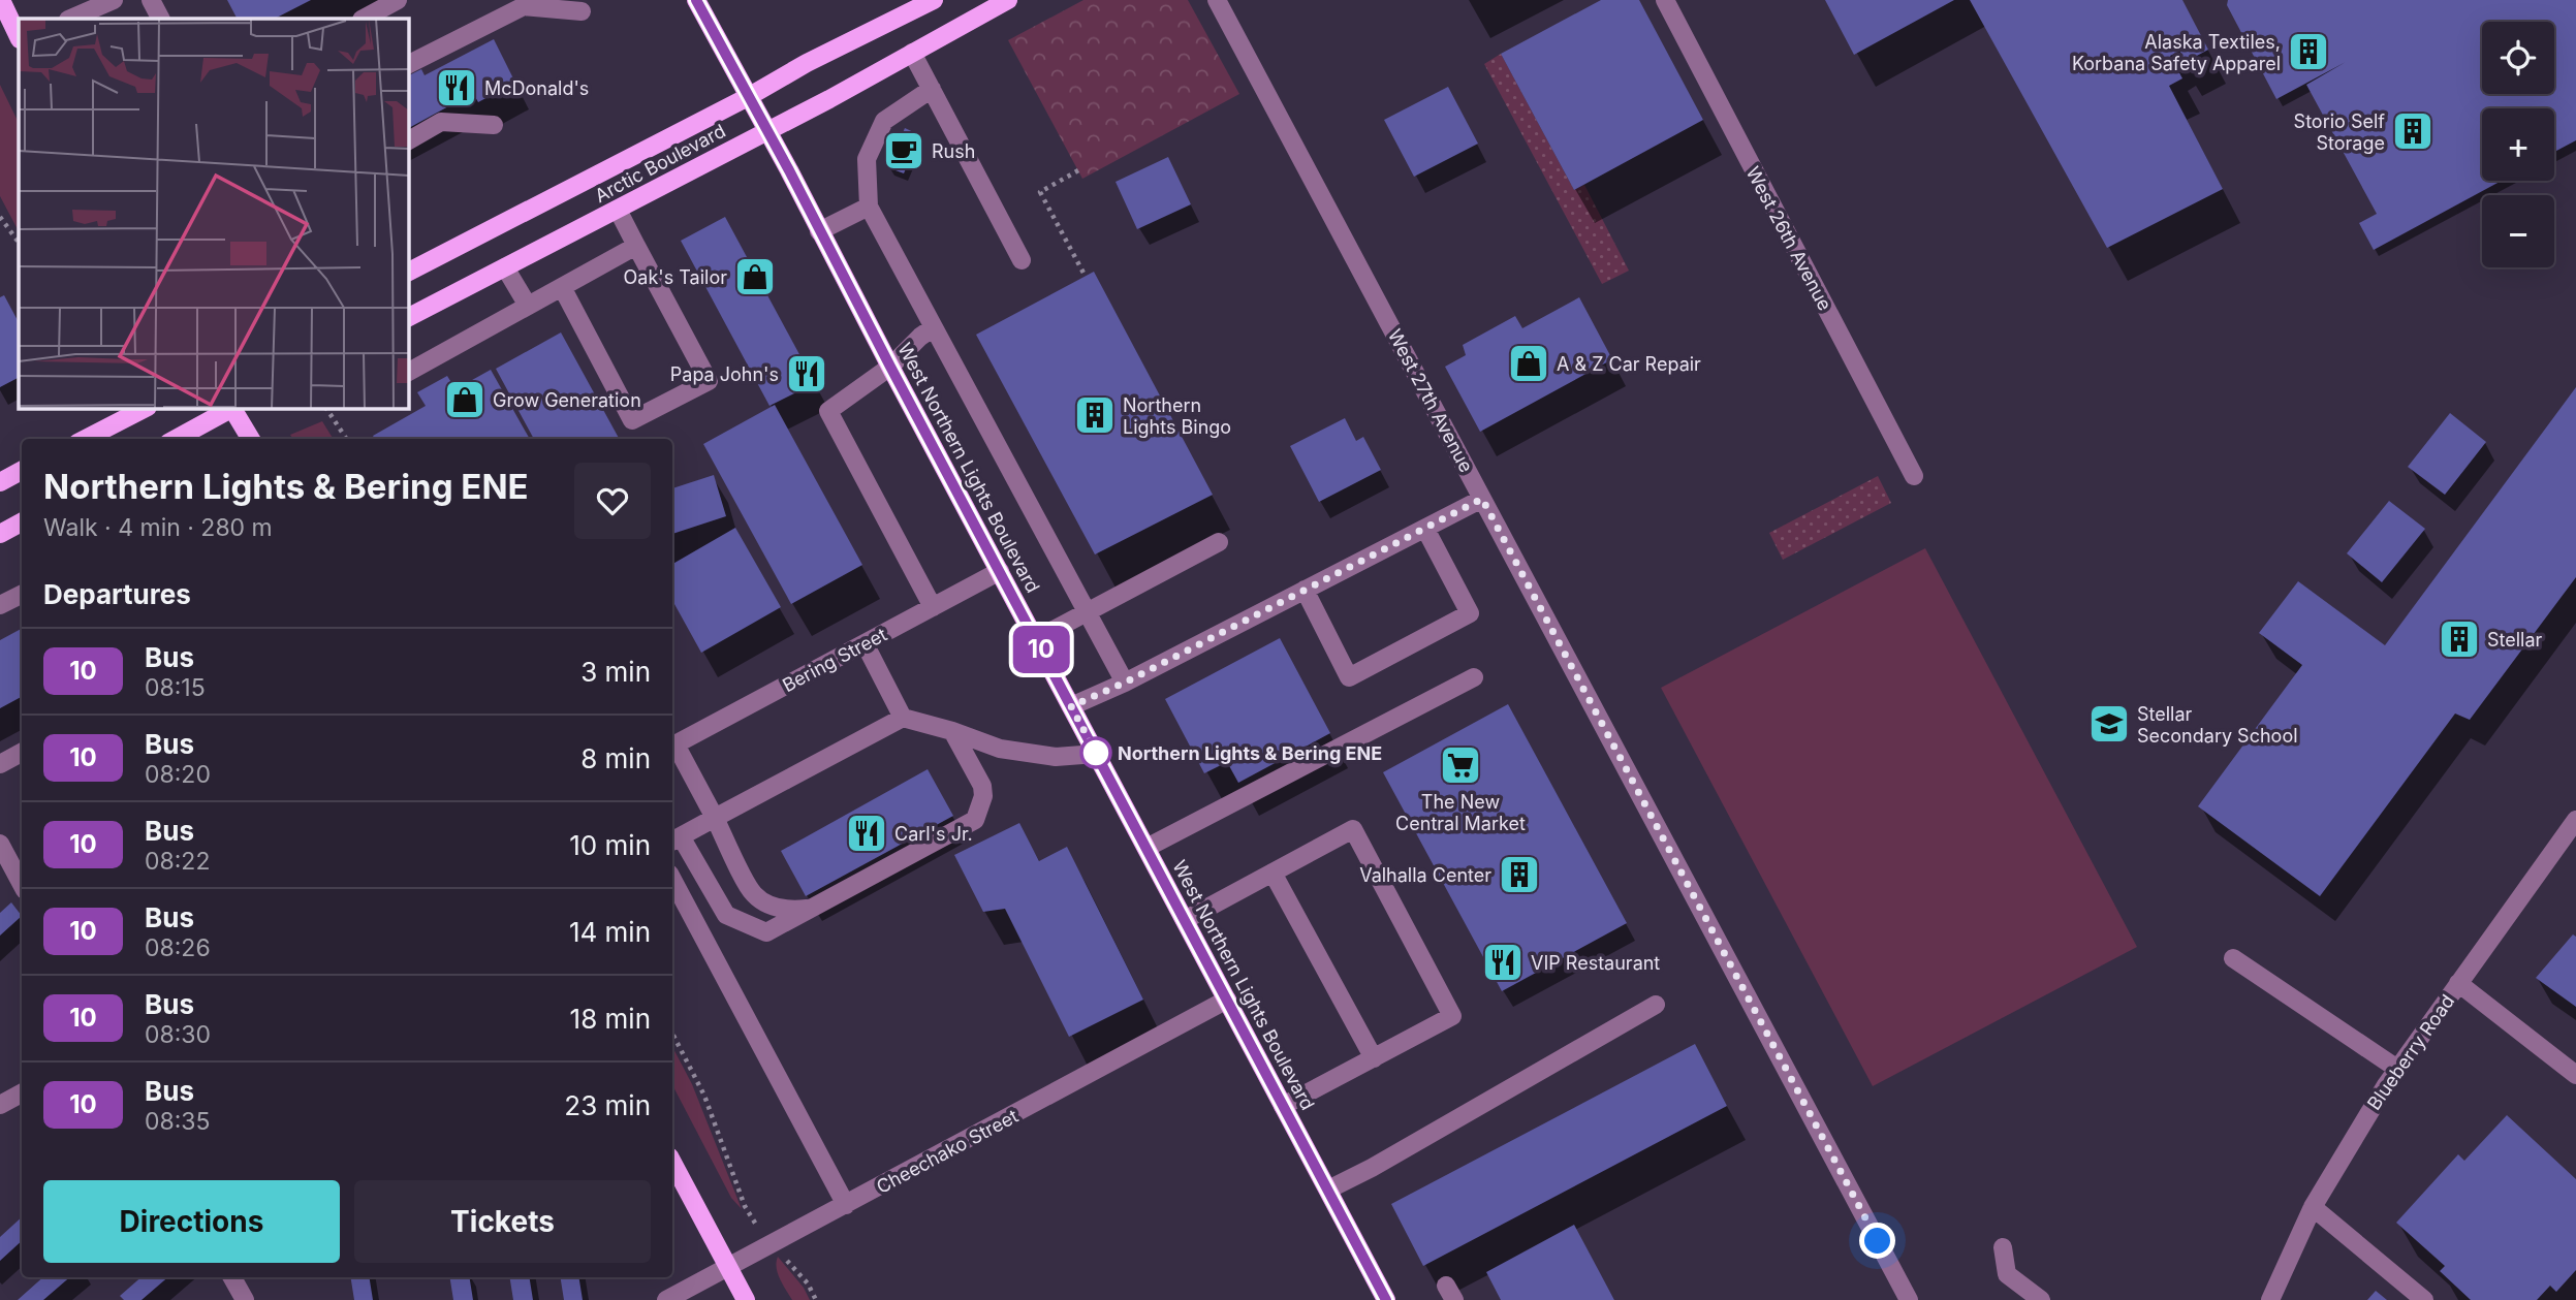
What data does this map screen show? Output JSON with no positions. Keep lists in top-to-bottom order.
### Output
{
  "streets": {
    "main road": ["Arctic Boulevard", "West Northern Lights Boulevard"],
    "street": [
      "West 26th Avenue",
      "West 27th Avenue",
      "Bering Street",
      "Blueberry Road",
      "Cheechako Street"
    ]
  },
  "crossings": [
    ["Arctic Boulevard", "West Northern Lights Boulevard"],
    ["West Northern Lights Boulevard", "Bering Street"],
    ["West Northern Lights Boulevard", "Cheechako Street"]
  ],
  "places": {
    "building": [
      "Alaska Textiles, Korbana Safety Apparel",
      "Storio Self Storage",
      "Northern Lights Bingo",
      "Stellar",
      "Valhalla Center"
    ],
    "restaurant": [
      "McDonald's",
      "Papa John's",
      "Carl's Jr.",
      "VIP Restaurant"
    ],
    "cafe": ["Rush"],
    "shop": ["Oak's Tailor", "A & Z Car Repair", "Grow Generation"],
    "school or university": ["Stellar Secondary School"],
    "other": ["Northern Lights & Bering ENE"],
    "supermarket": ["The New Central Market"]
  },
  "lines": ["bus line 10"],
  "page": {
    "on_map": "10",
    "map_buttons": ["+", "−"],
    "heading": [
      ["Northern Lights & Bering ENE", "Walk · 4 min · 280 m"],
      "Departures"
    ],
    "list": [
      {
        "mark": "10",
        "name": "Bus",
        "note": "08:15",
        "value": "3 min"
      },
      {
        "mark": "10",
        "name": "Bus",
        "note": "08:20",
        "value": "8 min"
      },
      {
        "mark": "10",
        "name": "Bus",
        "note": "08:22",
        "value": "10 min"
      },
      {
        "mark": "10",
        "name": "Bus",
        "note": "08:26",
        "value": "14 min"
      },
      {
        "mark": "10",
        "name": "Bus",
        "note": "08:30",
        "value": "18 min"
      },
      {
        "mark": "10",
        "name": "Bus",
        "note": "08:35",
        "value": "23 min"
      }
    ],
    "buttons": ["Directions", "Tickets"]
  }
}
